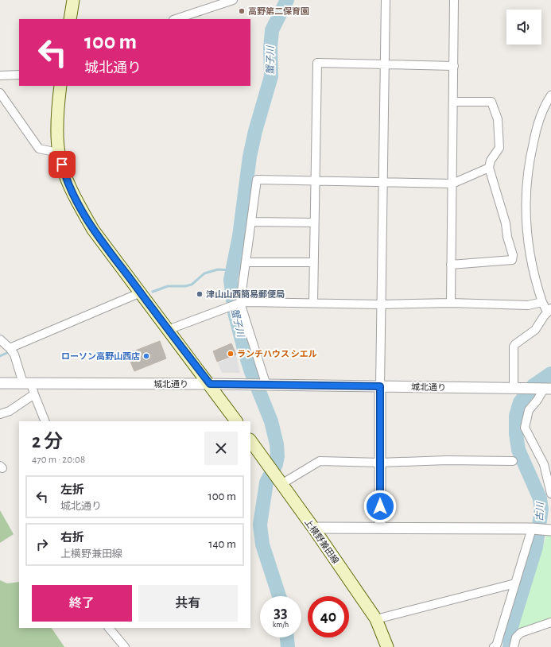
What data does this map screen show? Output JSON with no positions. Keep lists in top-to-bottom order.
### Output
{
  "streets": {
    "main road": ["上横野兼田線"],
    "street": ["城北通り"]
  },
  "water": ["蟹子川", "古川"],
  "places": [
    "高野第二保育園",
    "津山山西簡易郵便局",
    "ランチハウス シエル",
    "ローソン高野山西店"
  ],
  "page": {
    "turn": ["100 m", "城北通り"],
    "heading": ["2 分", "470 m · 20:08"],
    "list": [
      {
        "name": "左折",
        "note": "城北通り",
        "value": "100 m"
      },
      {
        "name": "右折",
        "note": "上横野兼田線",
        "value": "140 m"
      }
    ],
    "buttons": ["終了", "共有"],
    "speed": "33 km/h",
    "limit": "40"
  }
}
